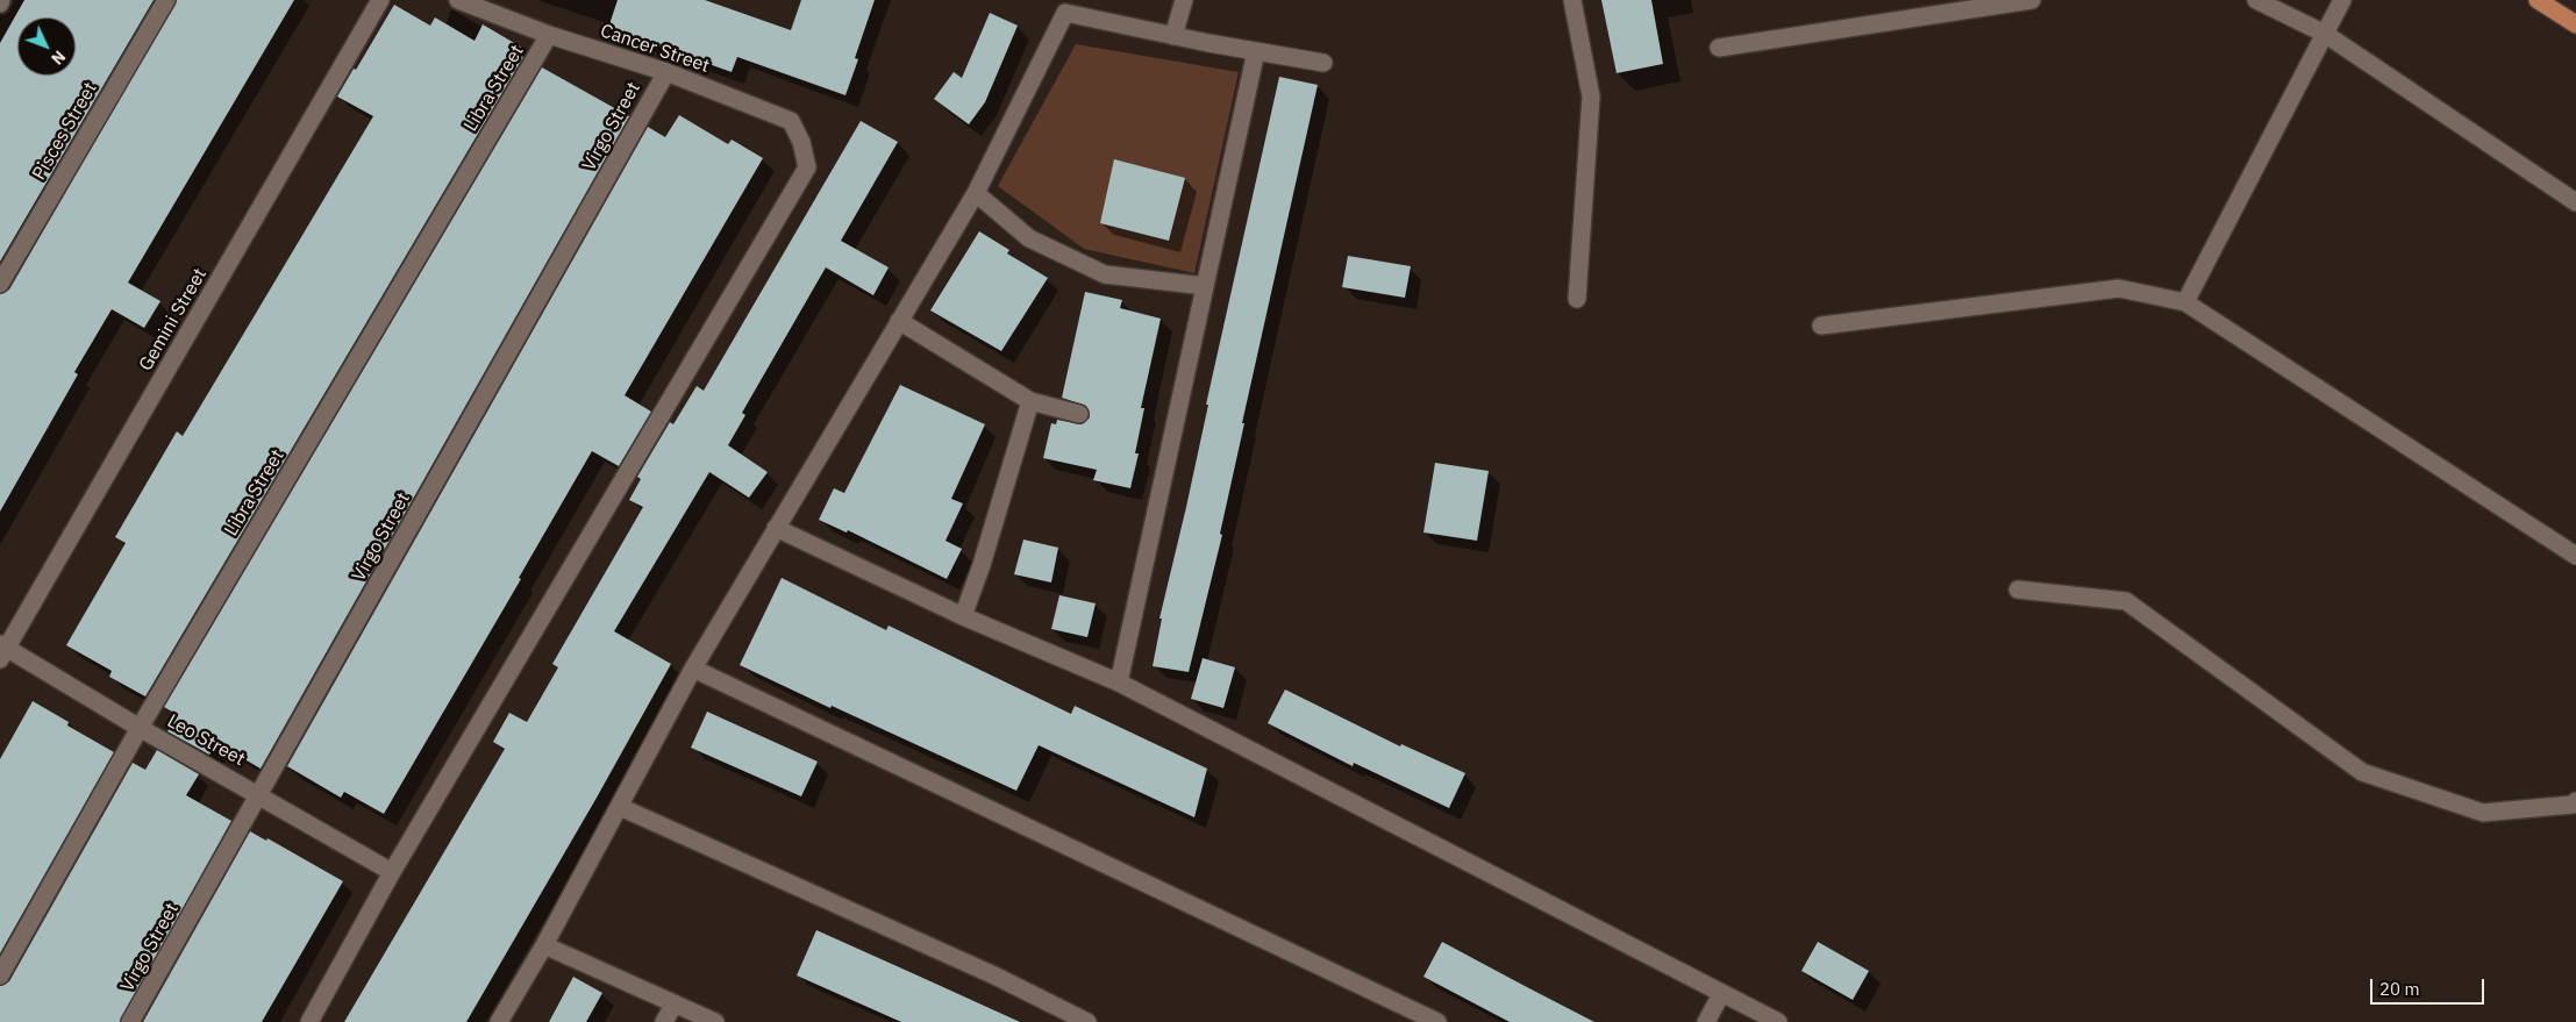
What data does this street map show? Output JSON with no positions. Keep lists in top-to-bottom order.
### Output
{
  "streets": {
    "street": [
      "Cancer Street",
      "Libra Street",
      "Virgo Street",
      "Pisces Street",
      "Gemini Street",
      "Leo Street"
    ]
  },
  "crossings": [
    ["Cancer Street", "Libra Street"],
    ["Cancer Street", "Virgo Street"],
    ["Cancer Street", "Leo Street"],
    ["Libra Street", "Leo Street"],
    ["Virgo Street", "Leo Street"],
    ["Gemini Street", "Leo Street"]
  ],
  "scale_bar": "20 m",
  "north": "bottom right"
}
